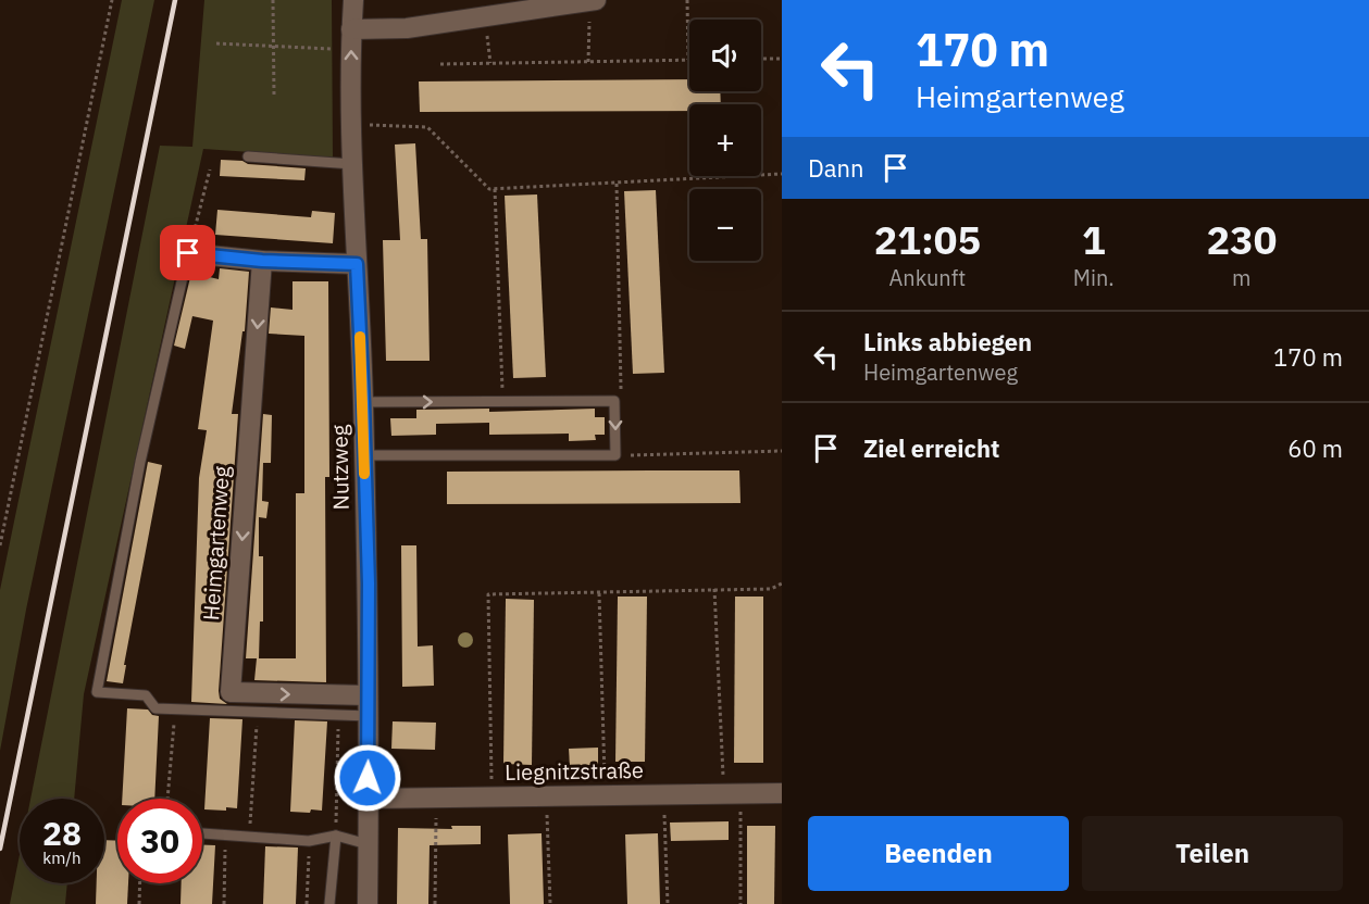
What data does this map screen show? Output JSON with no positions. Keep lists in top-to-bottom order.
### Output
{
  "streets": {
    "street": ["Nutzweg", "Heimgartenweg", "Liegnitzstraße"]
  },
  "crossings": [
    ["Nutzweg", "Heimgartenweg"],
    ["Nutzweg", "Liegnitzstraße"]
  ],
  "page": {
    "turn": ["170 m", "Heimgartenweg"],
    "map_buttons": ["+", "−"],
    "then": "Dann",
    "eta": [
      "21:05",
      "Ankunft",
      "1",
      "Min.",
      "230",
      "m"
    ],
    "list": [
      {
        "name": "Links abbiegen",
        "note": "Heimgartenweg",
        "value": "170 m"
      },
      {
        "name": "Ziel erreicht",
        "value": "60 m"
      }
    ],
    "speed": "28 km/h",
    "limit": "30",
    "buttons": ["Beenden", "Teilen"]
  }
}
